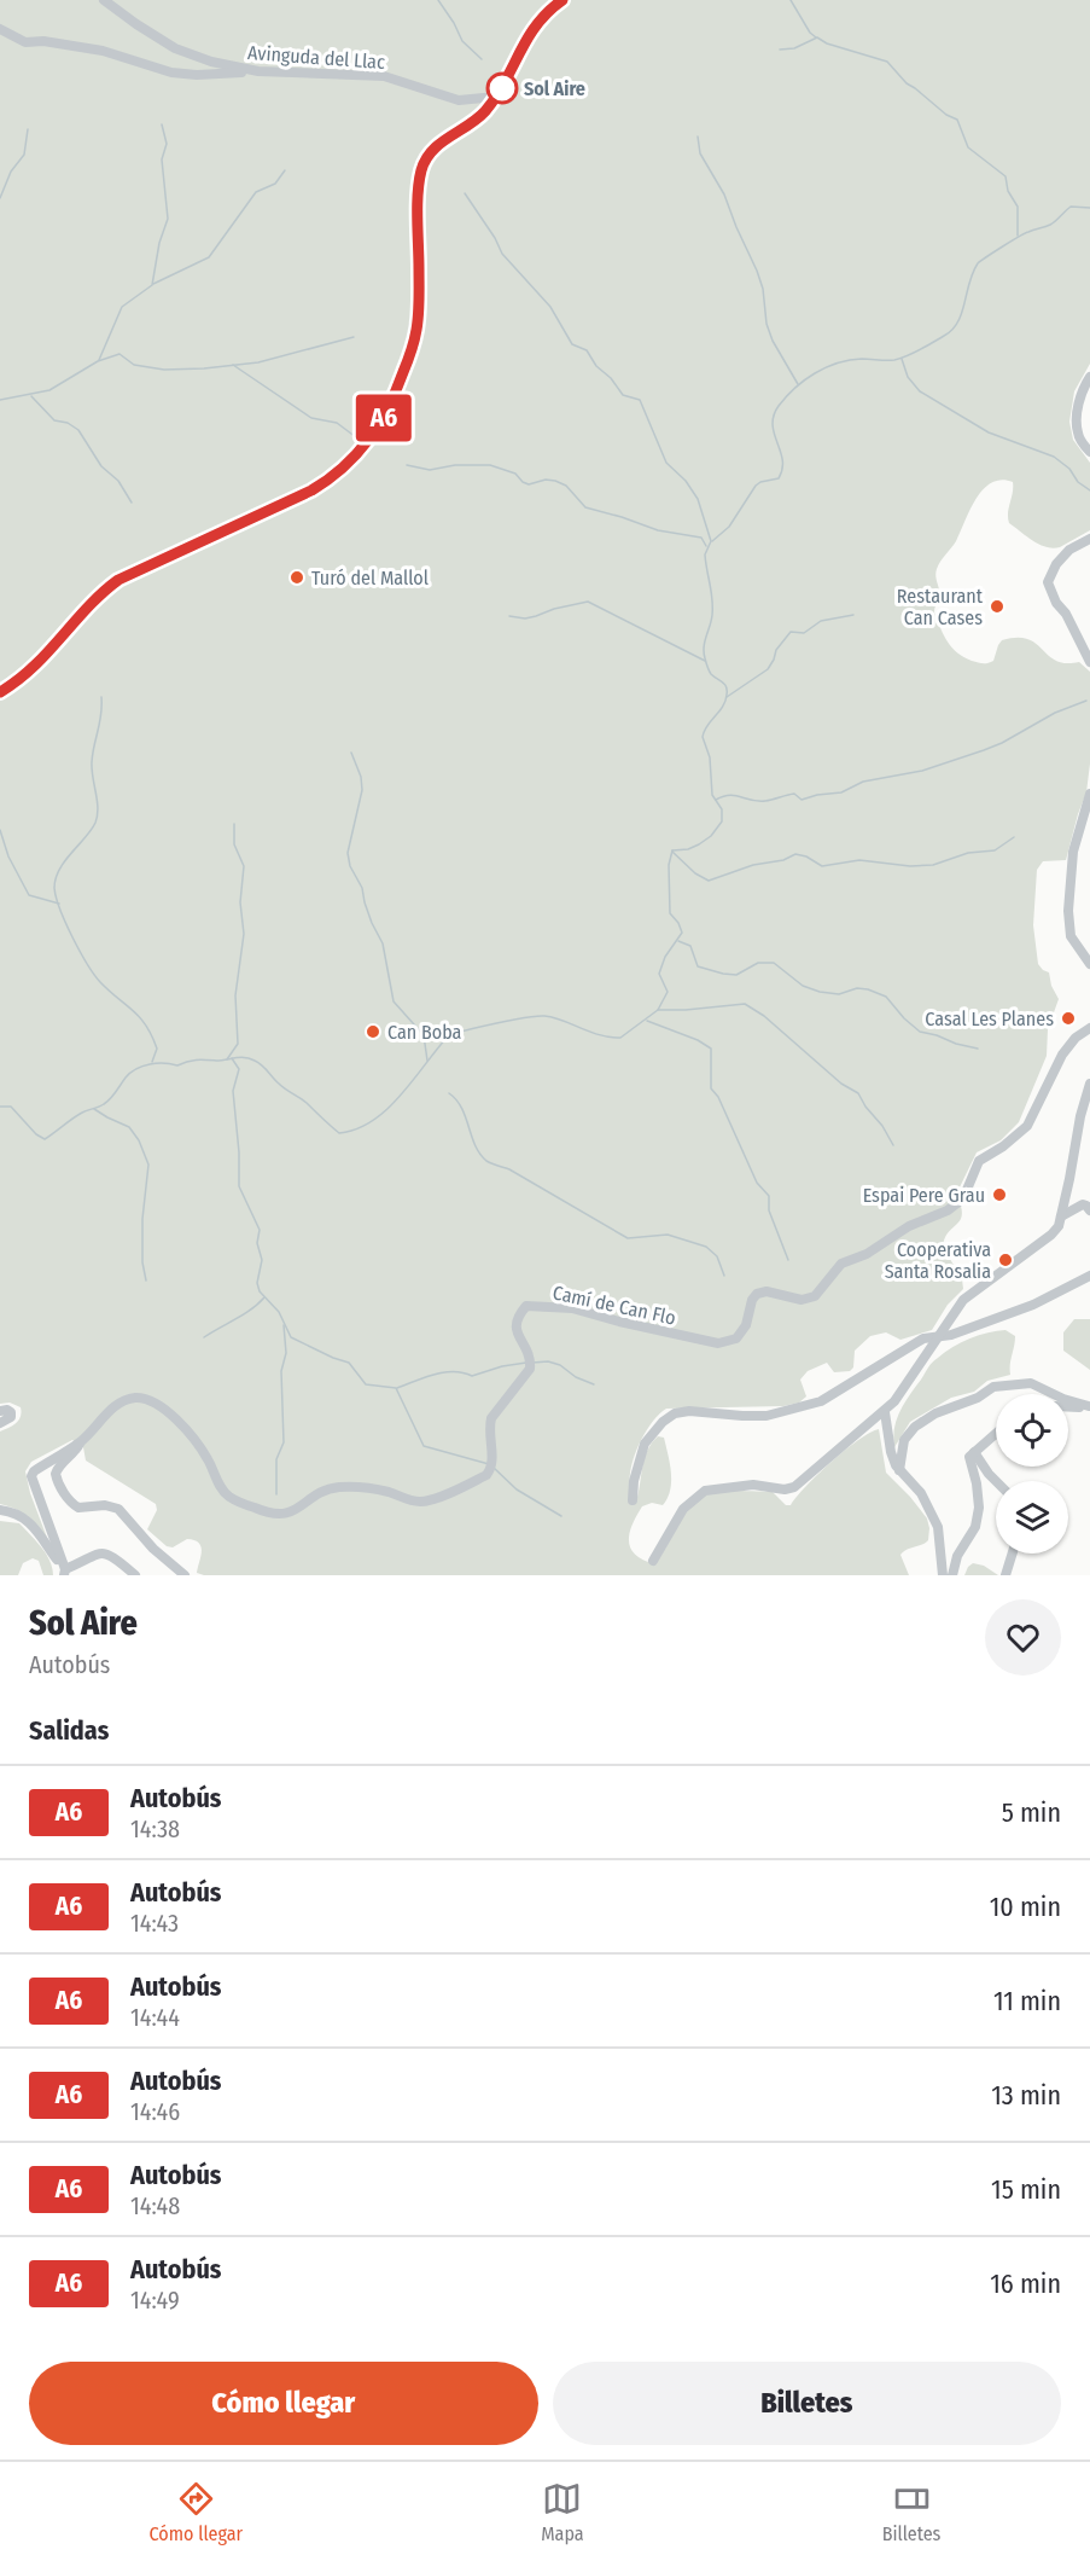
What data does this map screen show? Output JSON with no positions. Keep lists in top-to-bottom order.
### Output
{
  "streets": {
    "street": ["Avinguda del Llac", "Camí de Can Flo"]
  },
  "places": [
    "Sol Aire",
    "Turó del Mallol",
    "Restaurant Can Cases",
    "Casal Les Planes",
    "Can Boba",
    "Espai Pere Grau",
    "Cooperativa Santa Rosalia"
  ],
  "lines": ["bus line A6"],
  "page": {
    "on_map": "A6",
    "heading": [
      ["Sol Aire", "Autobús"],
      "Salidas"
    ],
    "list": [
      {
        "mark": "A6",
        "name": "Autobús",
        "note": "14:38",
        "value": "5 min"
      },
      {
        "mark": "A6",
        "name": "Autobús",
        "note": "14:43",
        "value": "10 min"
      },
      {
        "mark": "A6",
        "name": "Autobús",
        "note": "14:44",
        "value": "11 min"
      },
      {
        "mark": "A6",
        "name": "Autobús",
        "note": "14:46",
        "value": "13 min"
      },
      {
        "mark": "A6",
        "name": "Autobús",
        "note": "14:48",
        "value": "15 min"
      },
      {
        "mark": "A6",
        "name": "Autobús",
        "note": "14:49",
        "value": "16 min"
      }
    ],
    "buttons": ["Cómo llegar", "Billetes"],
    "tabs": ["Cómo llegar", "Mapa", "Billetes"]
  }
}
